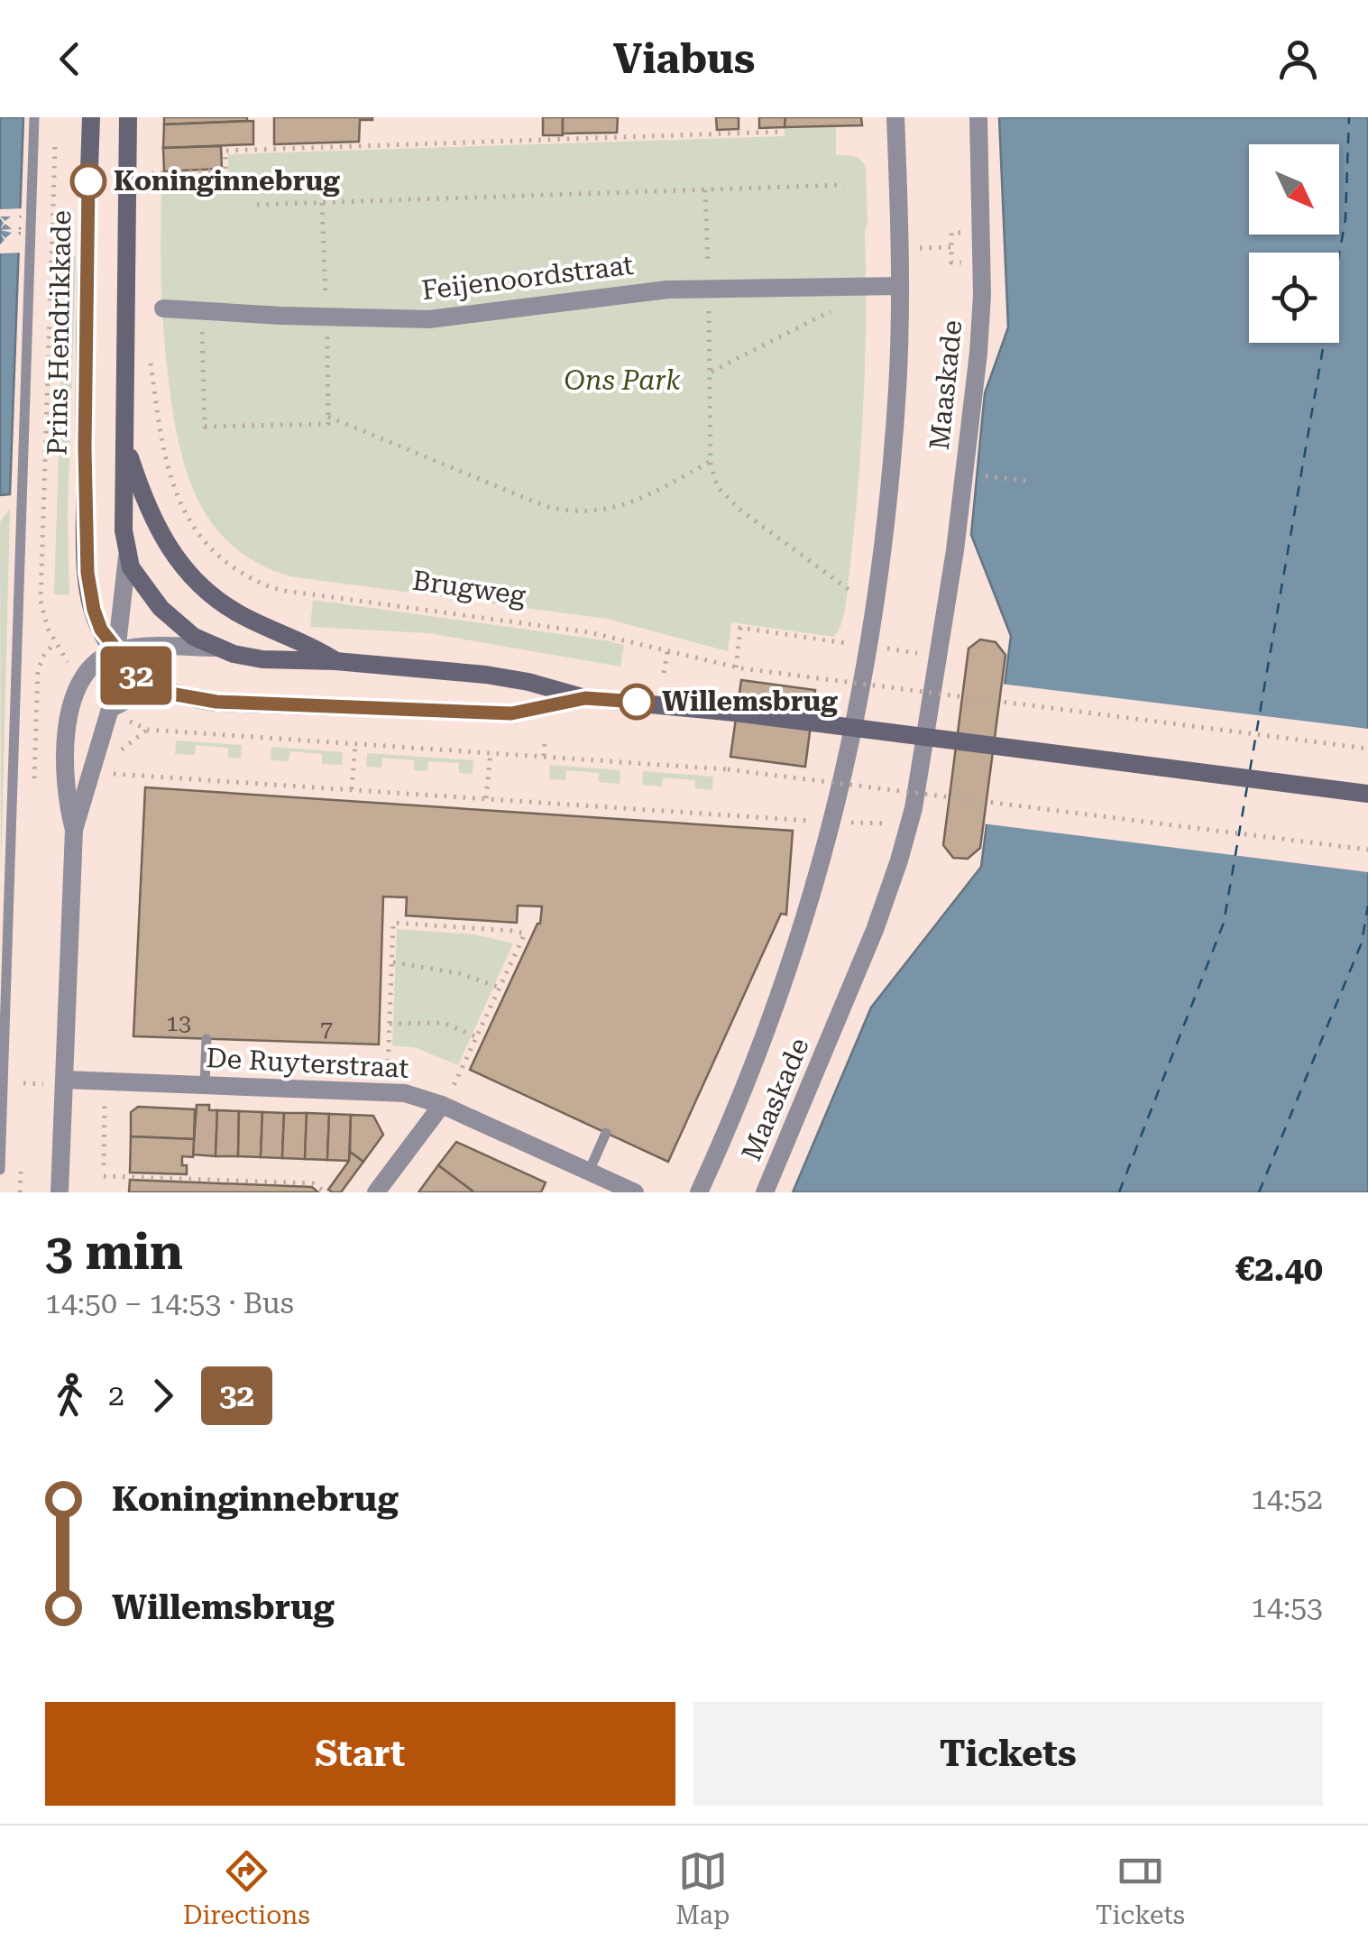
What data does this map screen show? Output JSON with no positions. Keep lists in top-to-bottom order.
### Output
{
  "streets": {
    "main road": ["Prins Hendrikkade"],
    "street": ["Feijenoordstraat", "Maaskade", "De Ruyterstraat"],
    "path": ["Brugweg"]
  },
  "crossings": [
    ["Feijenoordstraat", "Maaskade"]
  ],
  "parks": ["Ons Park"],
  "places": ["Koninginnebrug", "Willemsbrug"],
  "lines": ["bus line 32"],
  "house_numbers": ["13", "7"],
  "north": "bottom right",
  "page": {
    "header": "Viabus",
    "on_map": "32",
    "heading": ["3 min", "14:50 – 14:53 · Bus", "€2.40"],
    "legs": ["2", "32"],
    "list": [
      {
        "name": "Koninginnebrug",
        "value": "14:52"
      },
      {
        "name": "Willemsbrug",
        "value": "14:53"
      }
    ],
    "buttons": ["Start", "Tickets"],
    "tabs": ["Directions", "Map", "Tickets"]
  }
}
